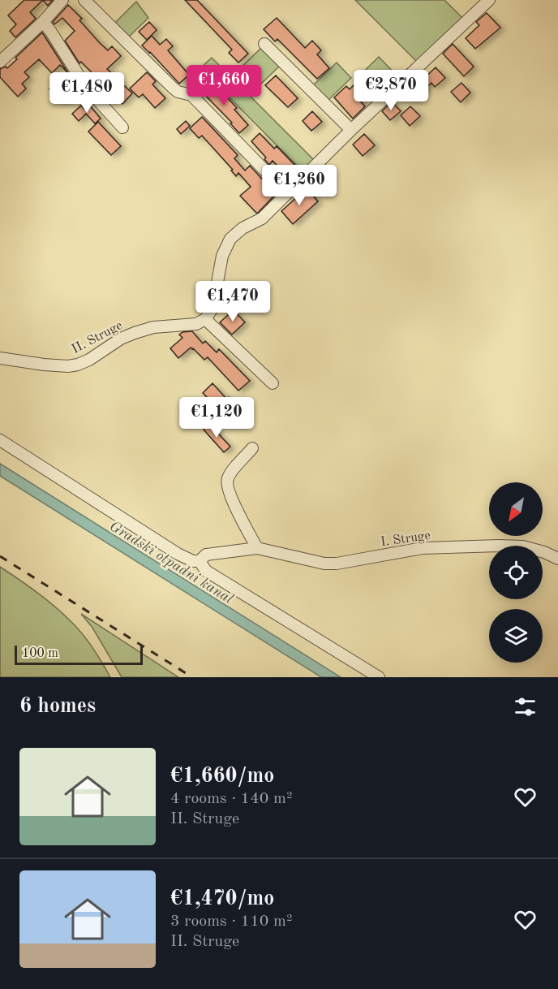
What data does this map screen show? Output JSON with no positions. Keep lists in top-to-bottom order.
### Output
{
  "streets": {
    "street": ["II. Struge", "I. Struge"]
  },
  "water": ["Gradski otpadni kanal"],
  "scale_bar": "100 m",
  "north": "bottom left",
  "page": {
    "price": [
      "€1,660",
      "€2,870",
      "€1,480",
      "€1,260",
      "€1,470",
      "€1,120"
    ],
    "scale": "100 m",
    "heading": "6 homes",
    "list": [
      {
        "name": "€1,660/mo",
        "note": "4 rooms · 140 m² · II. Struge"
      },
      {
        "name": "€1,470/mo",
        "note": "3 rooms · 110 m² · II. Struge"
      }
    ]
  }
}
